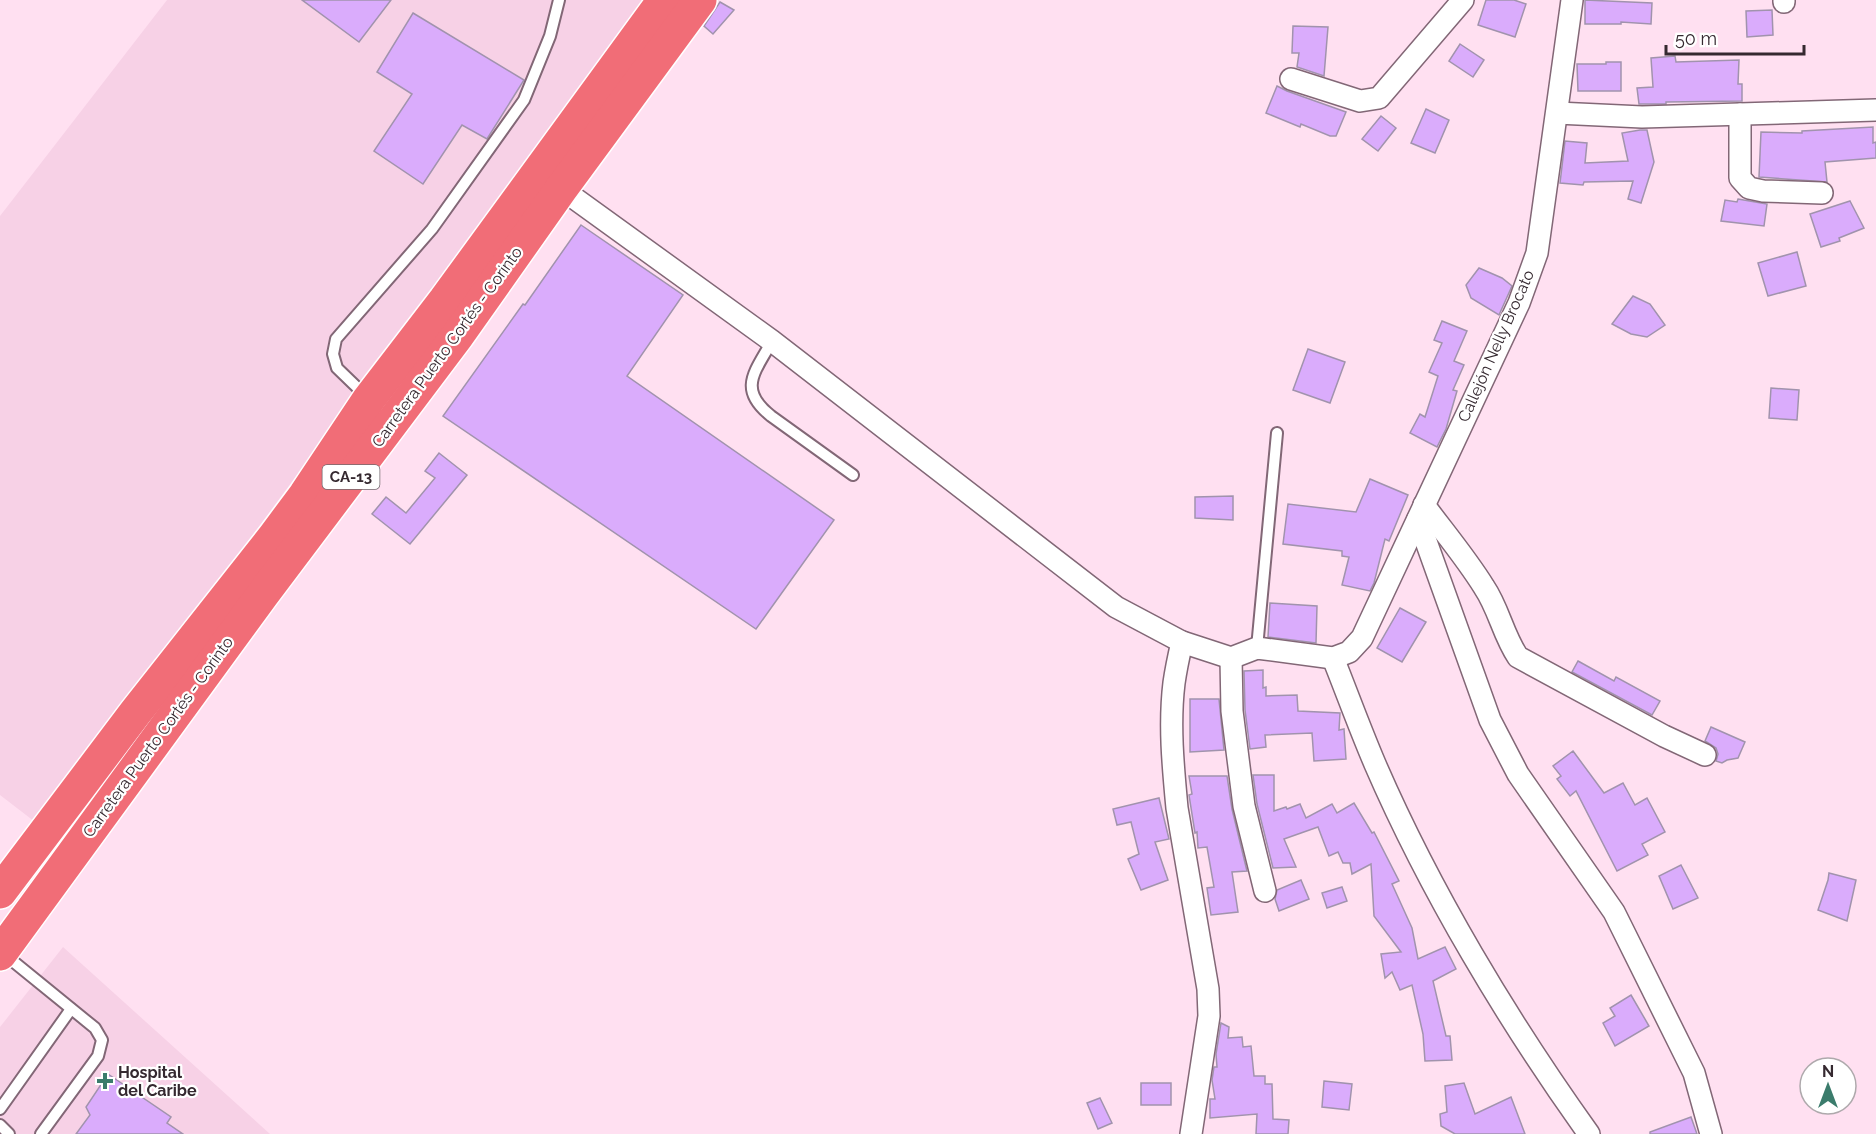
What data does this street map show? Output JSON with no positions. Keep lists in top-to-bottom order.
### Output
{
  "streets": {
    "highway": ["Carretera Puerto Cortés - Corinto", "CA-13"],
    "street": ["Callejón Nelly Brocato"]
  },
  "places": {
    "health": ["Hospital del Caribe"]
  },
  "scale_bar": "50 m",
  "north": "top"
}
